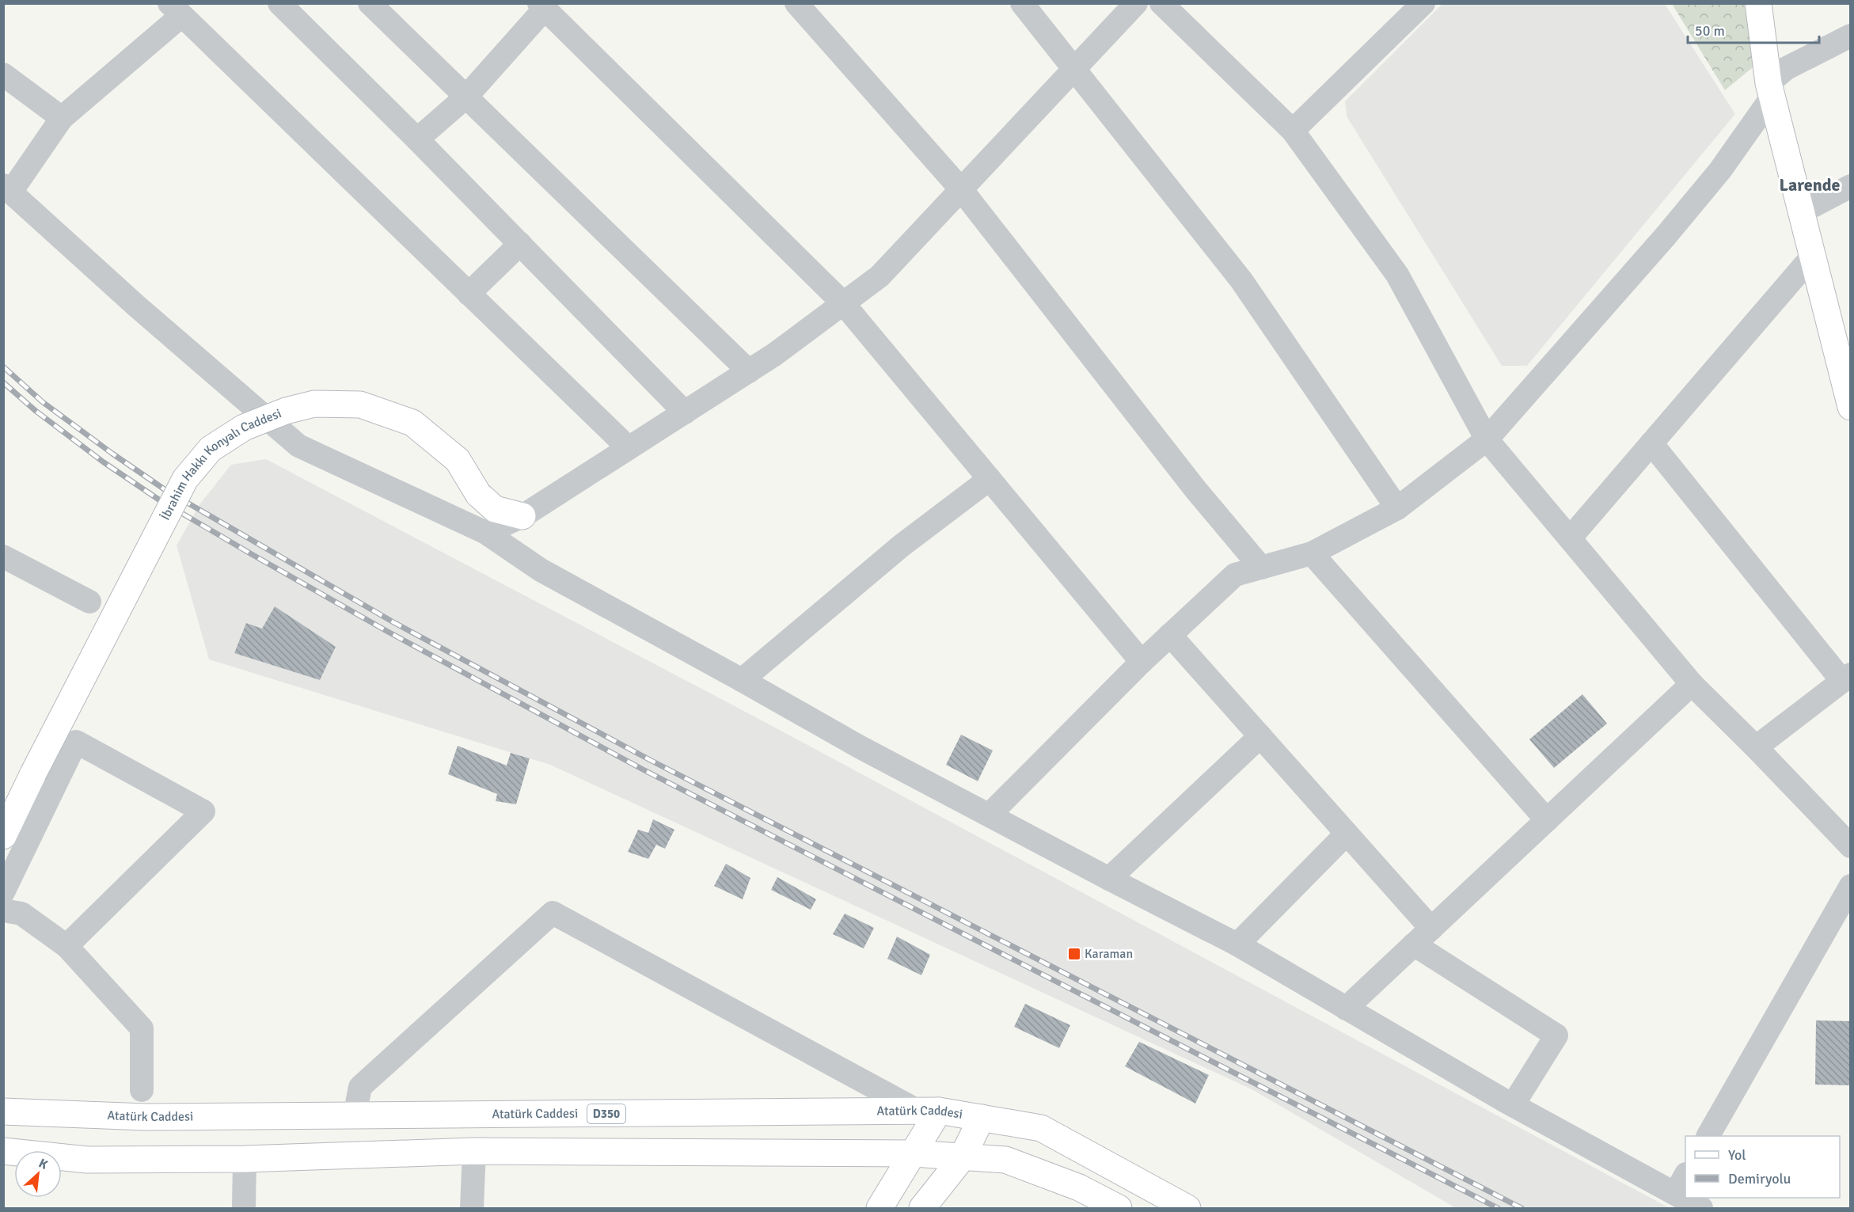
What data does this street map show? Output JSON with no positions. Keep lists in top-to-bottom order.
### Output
{
  "streets": {
    "main road": ["İbrahim Hakkı Konyalı Caddesi", "Atatürk Caddesi", "D350"]
  },
  "districts": ["Larende"],
  "places": {
    "transit": ["Karaman"]
  },
  "legend": ["Yol", "Demiryolu"],
  "scale_bar": "50 m",
  "north": "top right"
}
